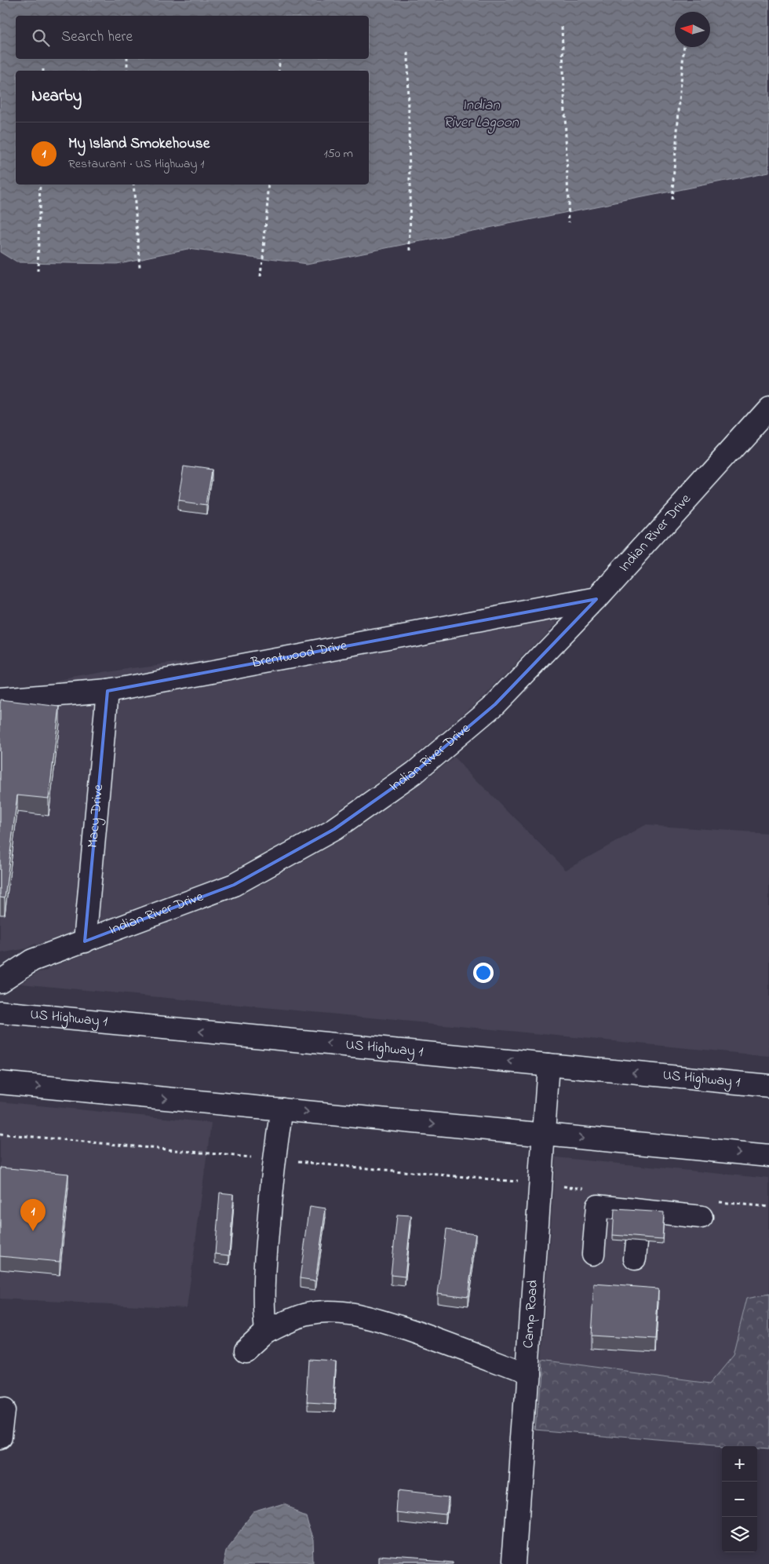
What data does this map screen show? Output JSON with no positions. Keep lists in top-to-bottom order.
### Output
{
  "streets": {
    "street": [
      "Indian River Drive",
      "Brentwood Drive",
      "Macy Drive",
      "US Highway 1",
      "Camp Road"
    ]
  },
  "crossings": [
    ["Indian River Drive", "Brentwood Drive"],
    ["Indian River Drive", "Macy Drive"],
    ["Brentwood Drive", "Macy Drive"],
    ["US Highway 1", "Camp Road"]
  ],
  "water": ["Indian River Lagoon"],
  "north": "left",
  "page": {
    "search": "Search here",
    "heading": "Nearby",
    "list": [
      {
        "mark": "1",
        "name": "My Island Smokehouse",
        "note": "Restaurant · US Highway 1",
        "value": "150 m"
      }
    ],
    "pins": "1",
    "map_buttons": ["+", "−"]
  }
}
